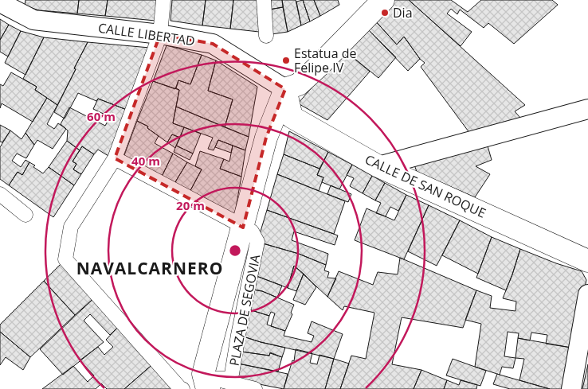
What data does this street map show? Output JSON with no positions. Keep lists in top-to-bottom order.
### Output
{
  "streets": {
    "street": ["CALLE LIBERTAD", "CALLE DE SAN ROQUE"]
  },
  "crossings": [
    ["CALLE LIBERTAD", "CALLE DE SAN ROQUE"]
  ],
  "districts": ["NAVALCARNERO"],
  "places": ["Dia", "Estatua de Felipe IV"],
  "rings": ["60 m", "40 m", "20 m"]
}
